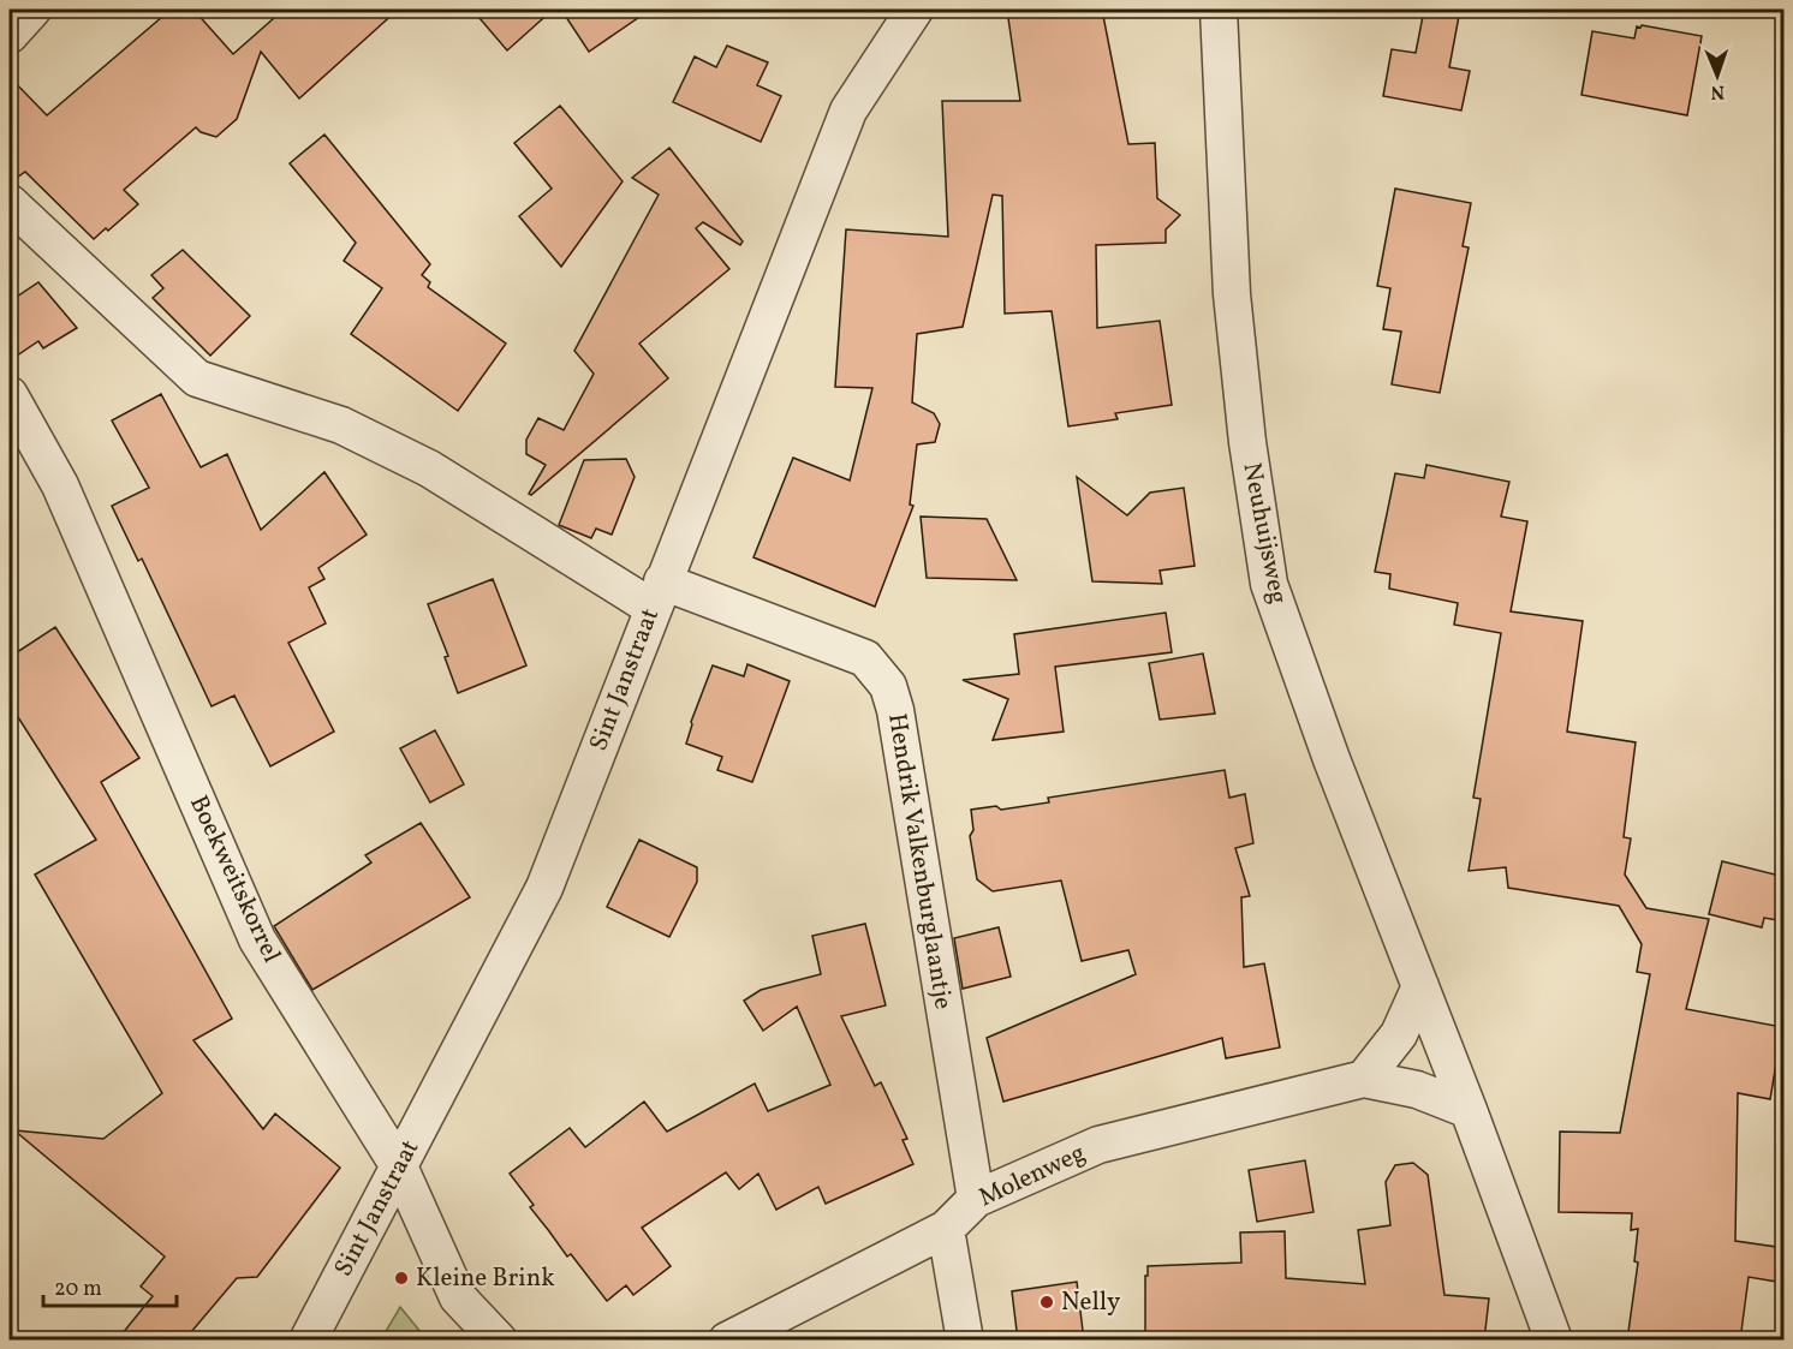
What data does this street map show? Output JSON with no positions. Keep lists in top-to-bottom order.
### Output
{
  "streets": {
    "street": [
      "Neuhuijsweg",
      "Sint Janstraat",
      "Hendrik Valkenburglaantje",
      "Boekweitskorrel",
      "Molenweg"
    ]
  },
  "crossings": [
    ["Neuhuijsweg", "Molenweg"],
    ["Sint Janstraat", "Hendrik Valkenburglaantje"],
    ["Sint Janstraat", "Boekweitskorrel"],
    ["Hendrik Valkenburglaantje", "Molenweg"]
  ],
  "places": ["Kleine Brink", "Nelly"],
  "scale_bar": "20 m",
  "north": "bottom"
}
